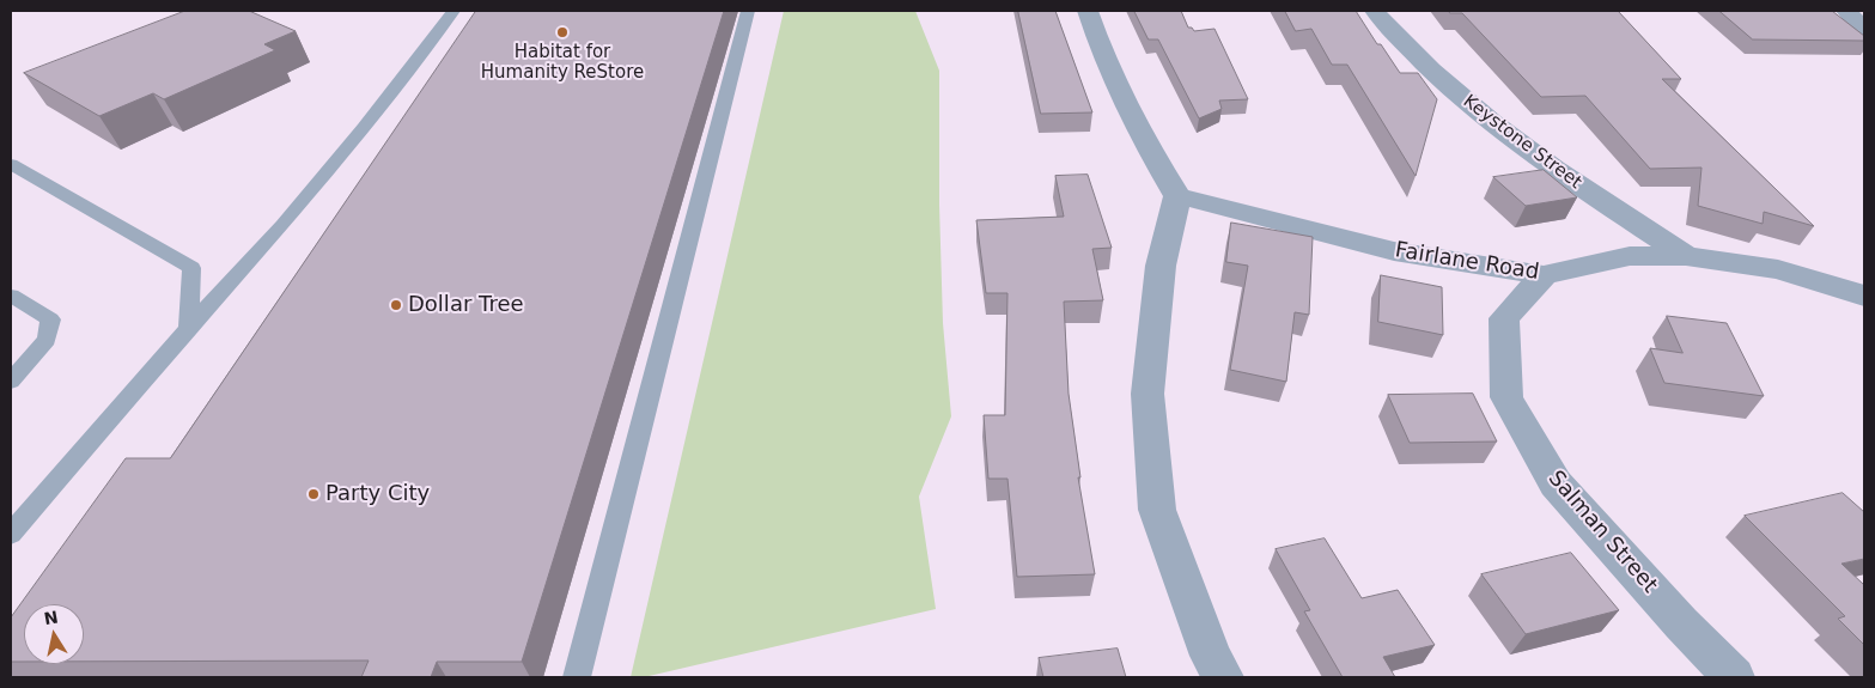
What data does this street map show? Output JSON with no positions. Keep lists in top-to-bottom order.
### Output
{
  "streets": {
    "street": ["Keystone Street", "Fairlane Road", "Salman Street"]
  },
  "crossings": [
    ["Keystone Street", "Fairlane Road"],
    ["Fairlane Road", "Salman Street"]
  ],
  "places": ["Habitat for Humanity ReStore", "Dollar Tree", "Party City"],
  "north": "top"
}
